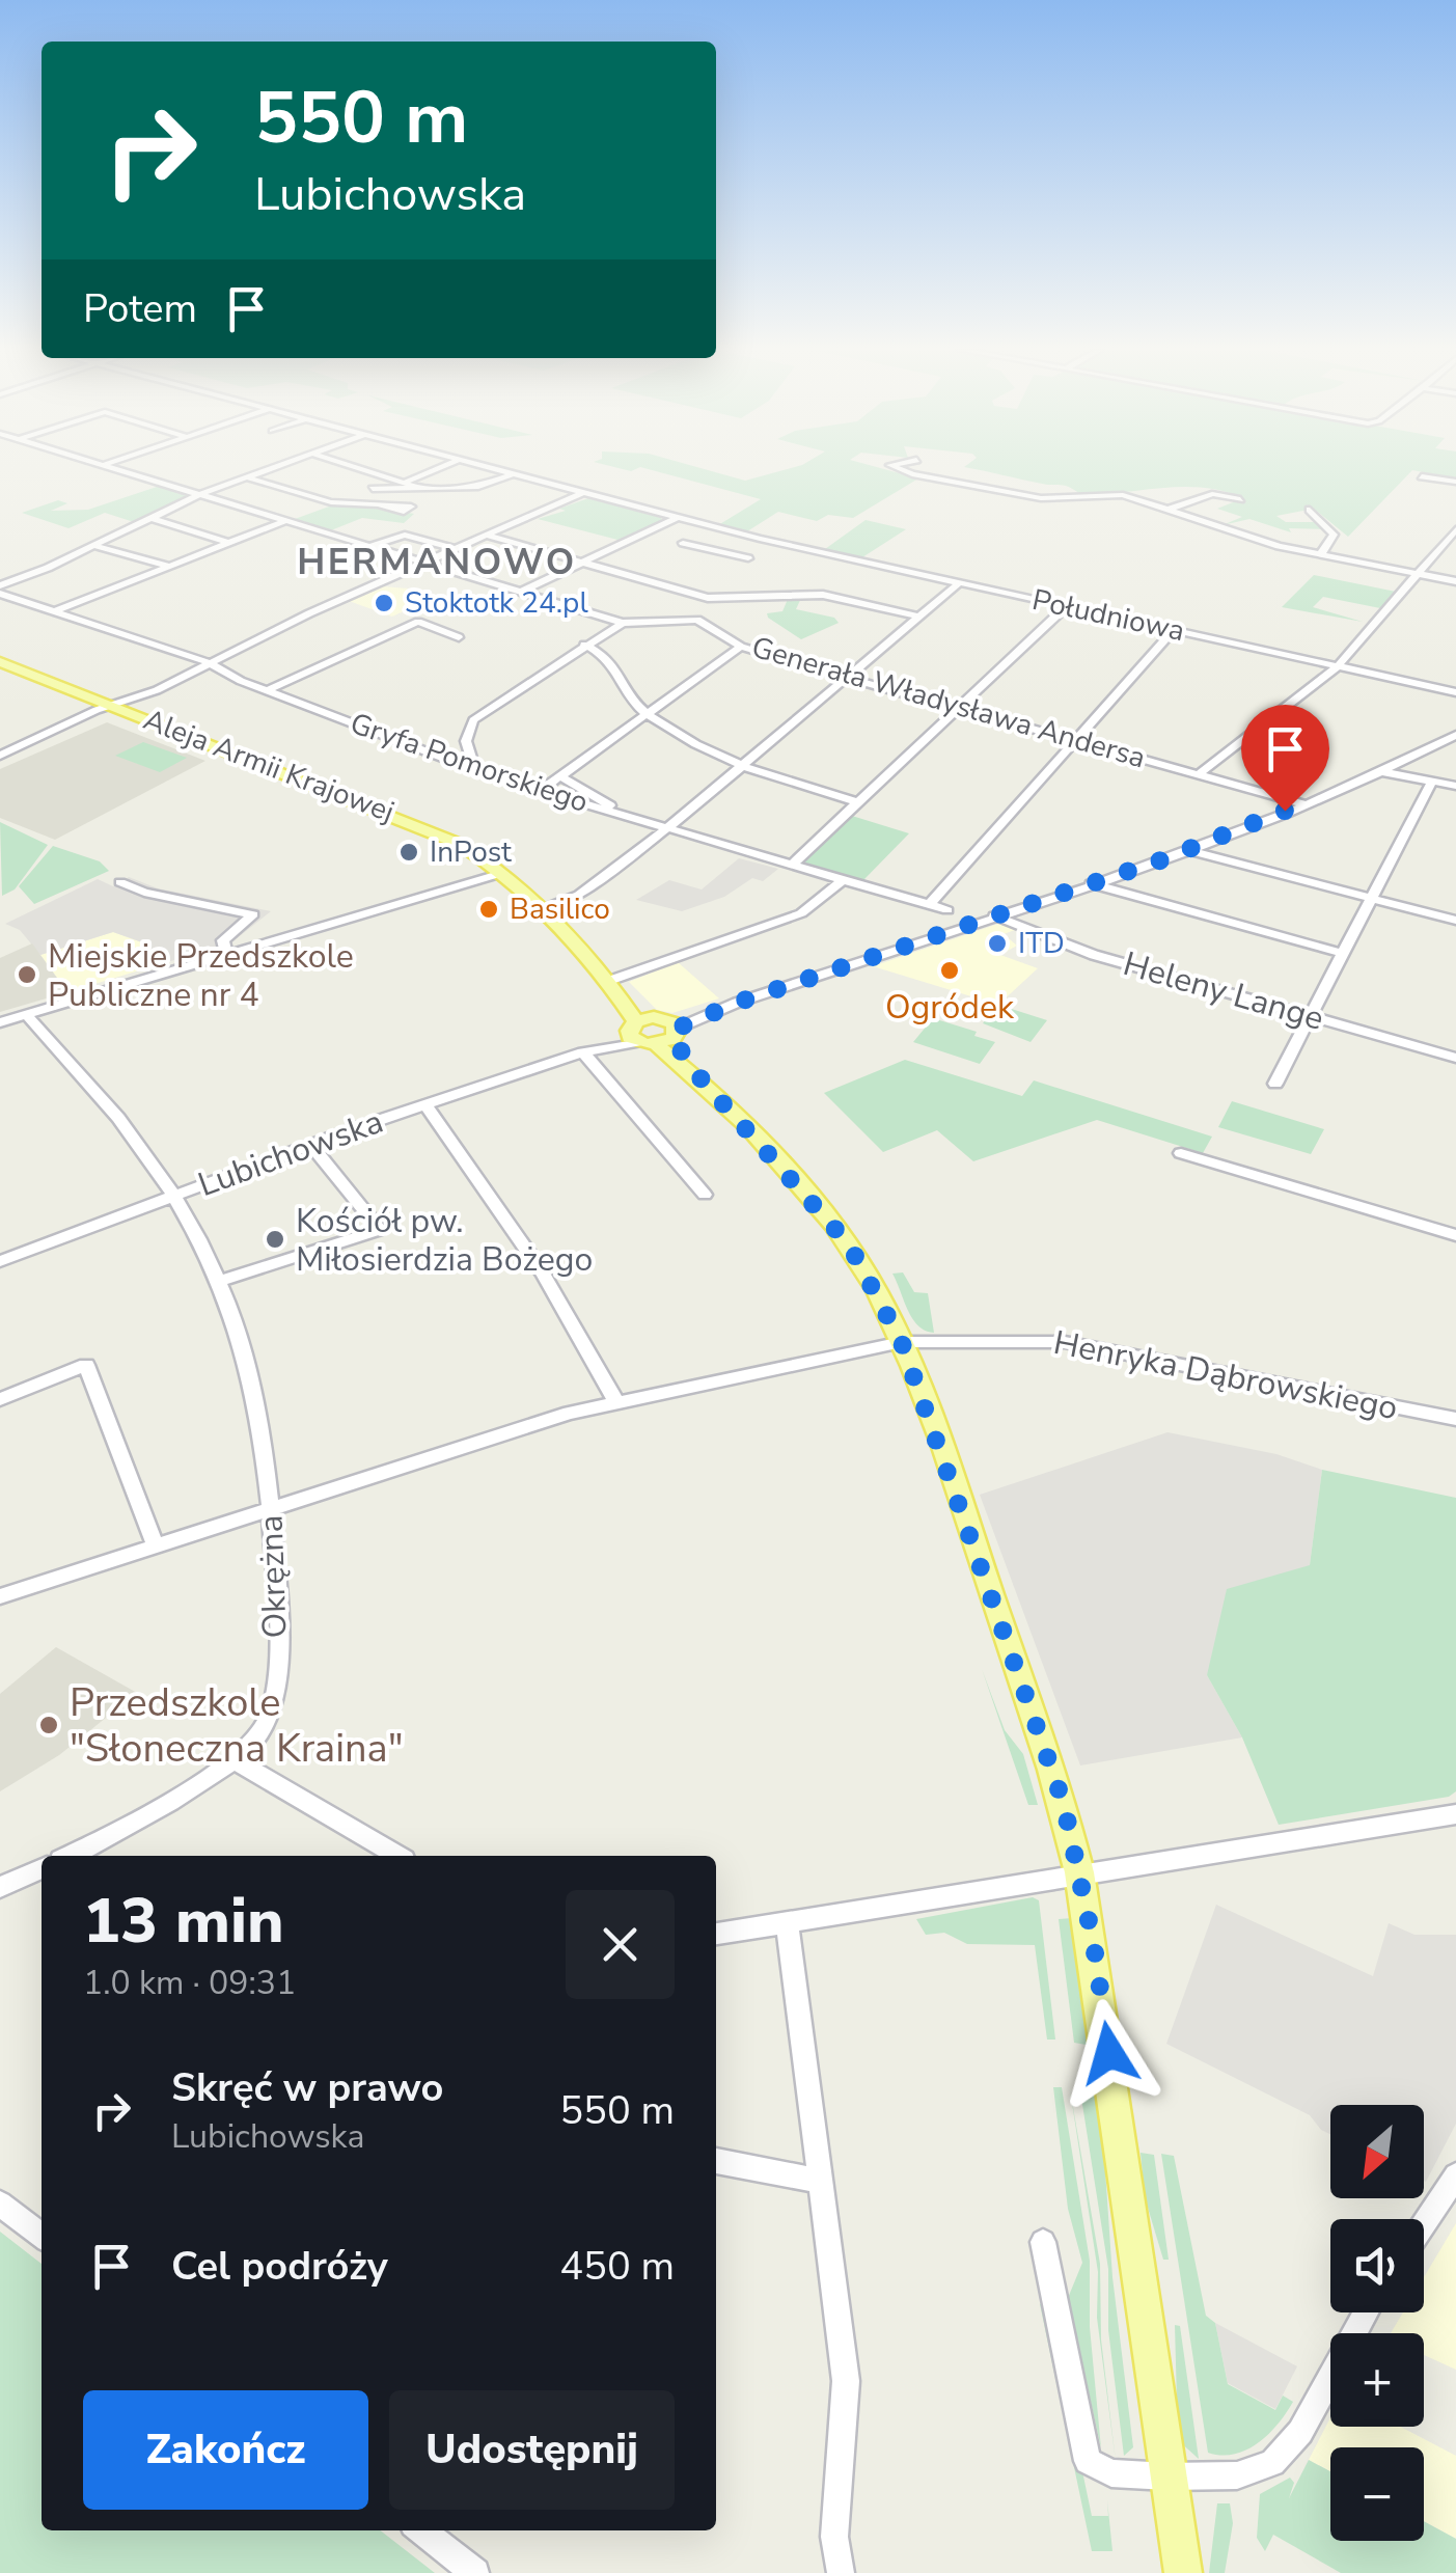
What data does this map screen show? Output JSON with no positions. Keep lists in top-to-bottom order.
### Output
{
  "streets": {
    "main road": ["Aleja Armii Krajowej"],
    "street": [
      "Południowa",
      "Generała Władysława Andersa",
      "Gryfa Pomorskiego",
      "Heleny Lange",
      "Lubichowska",
      "Henryka Dąbrowskiego",
      "Okrężna"
    ]
  },
  "crossings": [
    ["Generała Władysława Andersa", "Lubichowska"],
    ["Aleja Armii Krajowej", "Lubichowska"],
    ["Aleja Armii Krajowej", "Henryka Dąbrowskiego"],
    ["Heleny Lange", "Lubichowska"],
    ["Lubichowska", "Okrężna"],
    ["Henryka Dąbrowskiego", "Okrężna"]
  ],
  "districts": ["HERMANOWO"],
  "places": [
    "Stoktotk 24.pl",
    "InPost",
    "Basilico",
    "ITD",
    "Ogródek",
    "Miejskie Przedszkole Publiczne nr 4",
    "Kościół pw. Miłosierdzia Bożego",
    "Przedszkole \"Słoneczna Kraina\""
  ],
  "north": "bottom left",
  "page": {
    "turn": ["550 m", "Lubichowska"],
    "then": "Potem",
    "heading": ["13 min", "1.0 km · 09:31"],
    "list": [
      {
        "name": "Skręć w prawo",
        "note": "Lubichowska",
        "value": "550 m"
      },
      {
        "name": "Cel podróży",
        "value": "450 m"
      }
    ],
    "map_buttons": ["+", "−"],
    "buttons": ["Zakończ", "Udostępnij"]
  }
}
